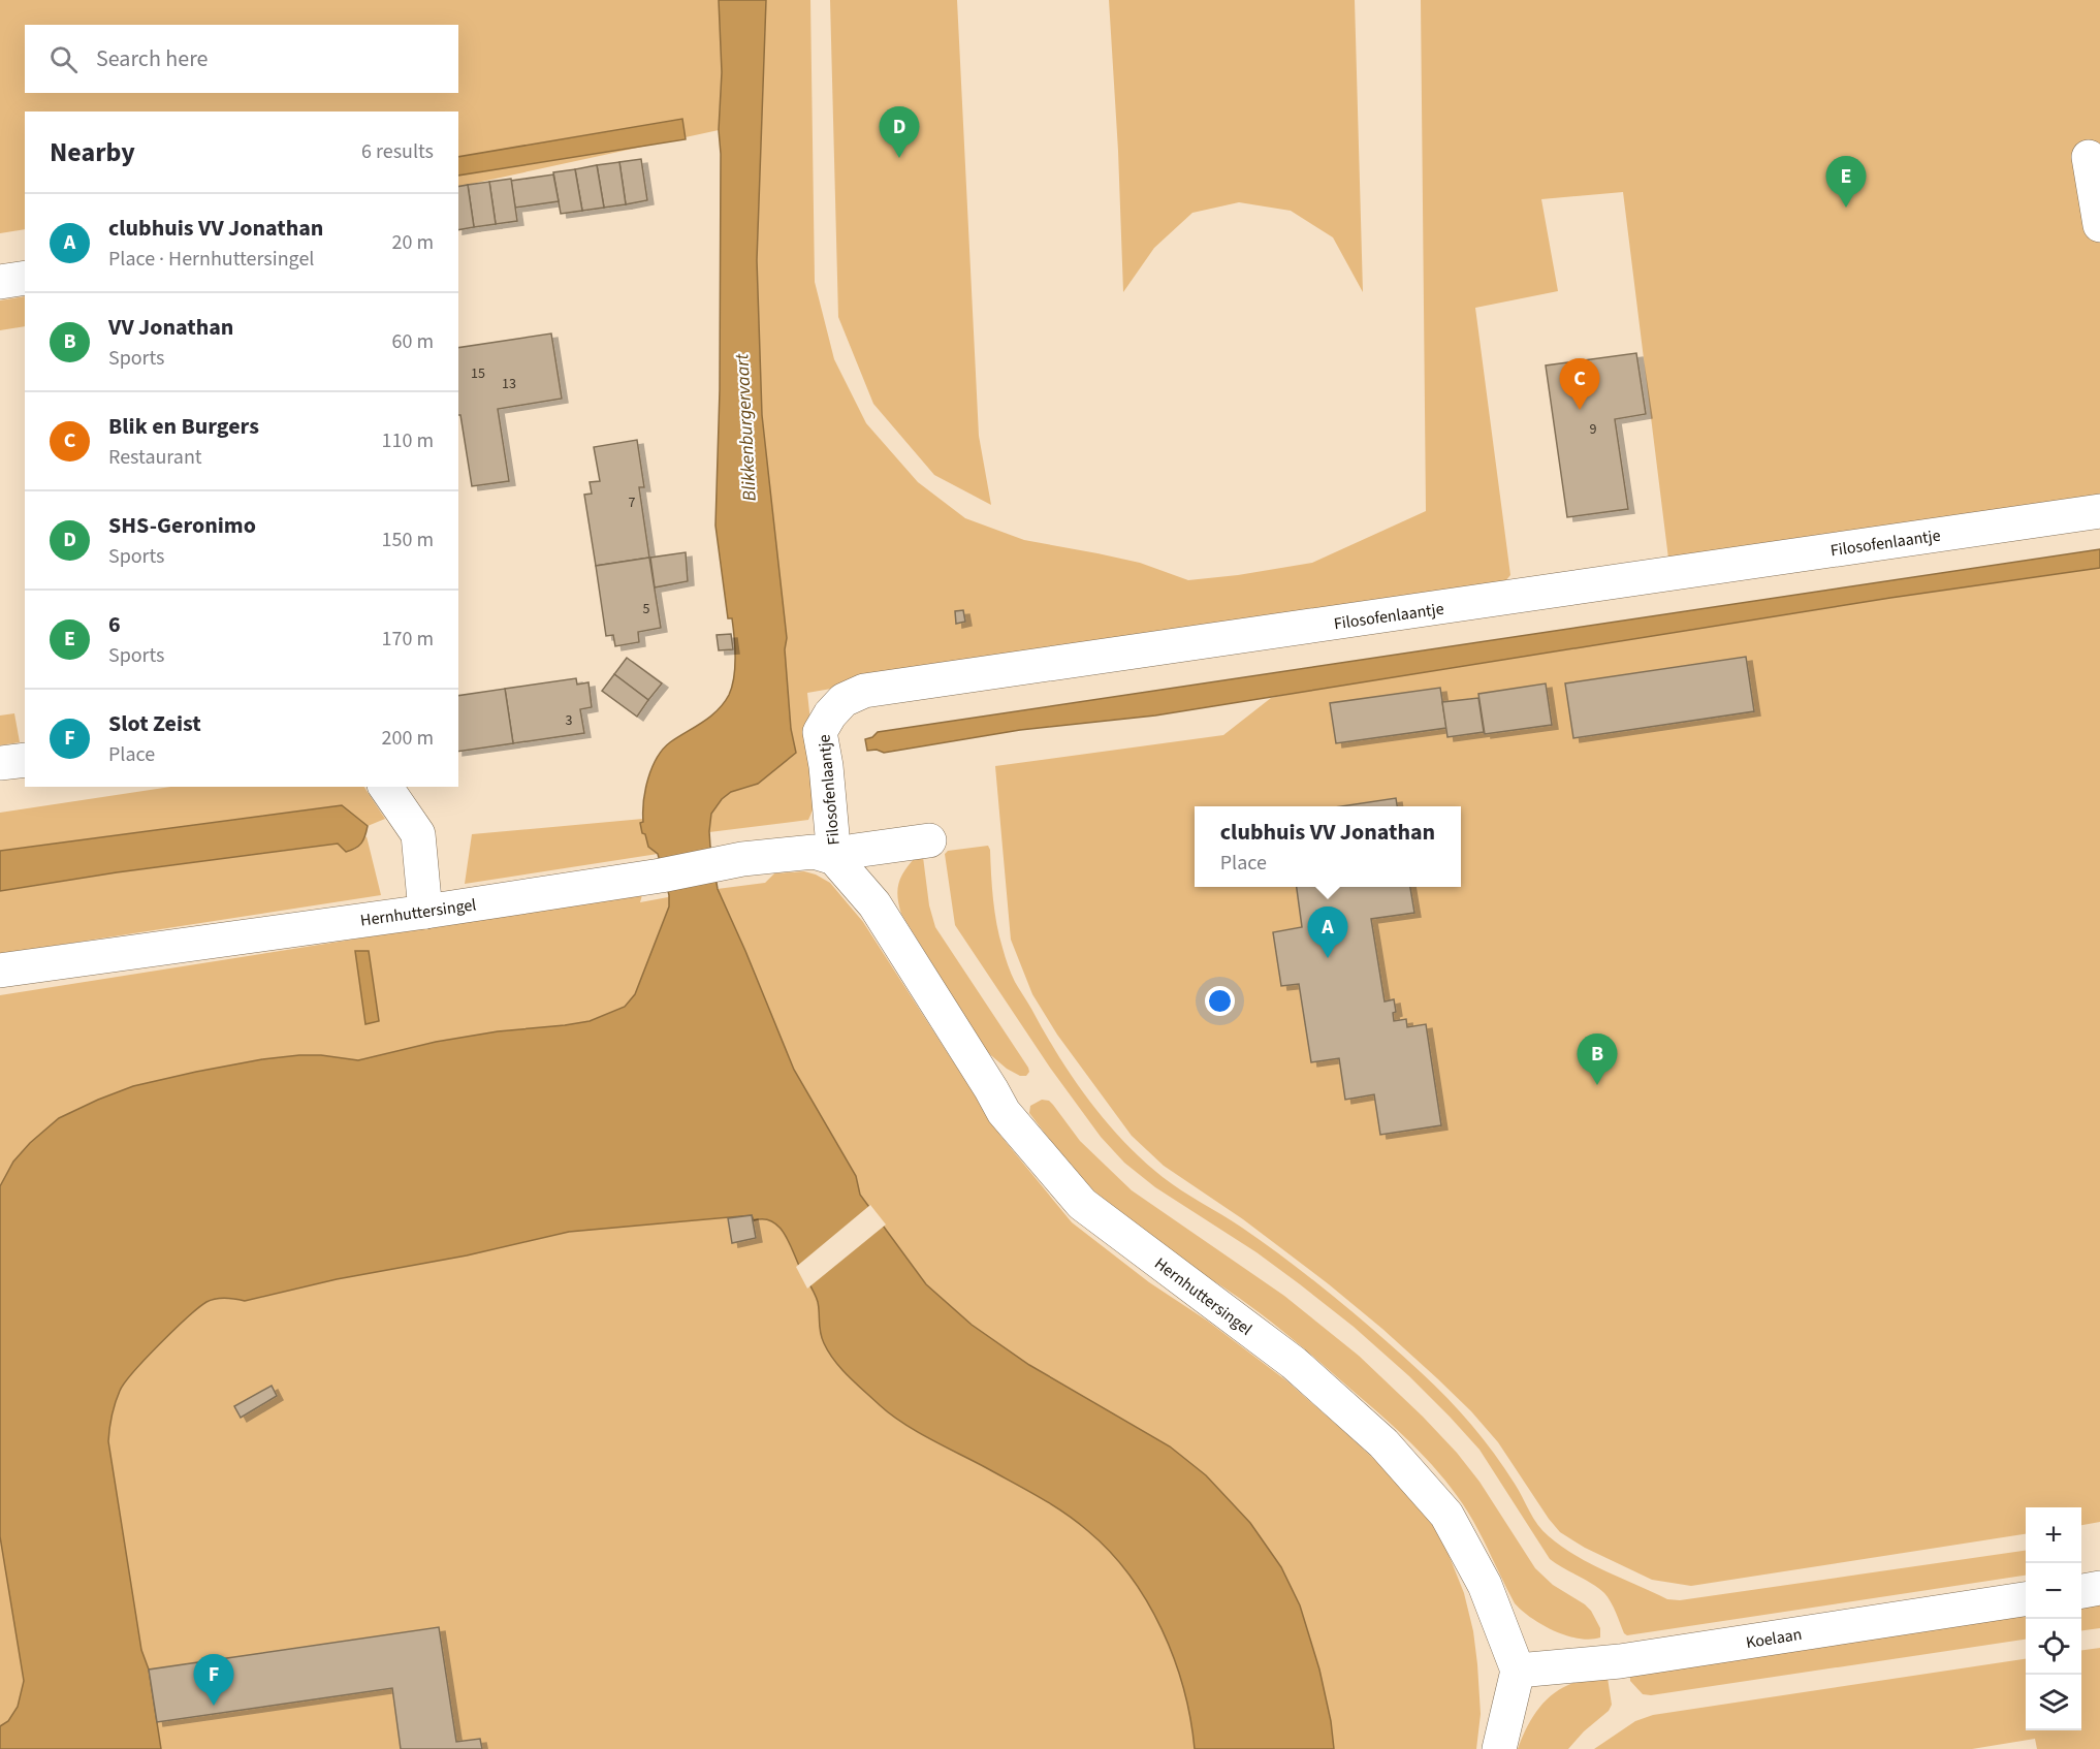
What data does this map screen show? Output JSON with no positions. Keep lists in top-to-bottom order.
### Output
{
  "streets": {
    "street": ["Filosofenlaantje", "Hernhuttersingel", "Koelaan"]
  },
  "crossings": [
    ["Filosofenlaantje", "Hernhuttersingel"],
    ["Hernhuttersingel", "Koelaan"]
  ],
  "water": ["Blikkenburgervaart"],
  "house_numbers": [
    "15",
    "13",
    "9",
    "7",
    "5",
    "3"
  ],
  "page": {
    "search": "Search here",
    "pins": [
      "D",
      "E",
      "C",
      "A",
      "B",
      "F"
    ],
    "heading": ["Nearby", "6 results"],
    "list": [
      {
        "mark": "A",
        "name": "clubhuis VV Jonathan",
        "note": "Place · Hernhuttersingel",
        "value": "20 m"
      },
      {
        "mark": "B",
        "name": "VV Jonathan",
        "note": "Sports",
        "value": "60 m"
      },
      {
        "mark": "C",
        "name": "Blik en Burgers",
        "note": "Restaurant",
        "value": "110 m"
      },
      {
        "mark": "D",
        "name": "SHS-Geronimo",
        "note": "Sports",
        "value": "150 m"
      },
      {
        "mark": "E",
        "name": "6",
        "note": "Sports",
        "value": "170 m"
      },
      {
        "mark": "F",
        "name": "Slot Zeist",
        "note": "Place",
        "value": "200 m"
      }
    ],
    "popup": ["clubhuis VV Jonathan", "Place"],
    "map_buttons": ["+", "−"]
  }
}
